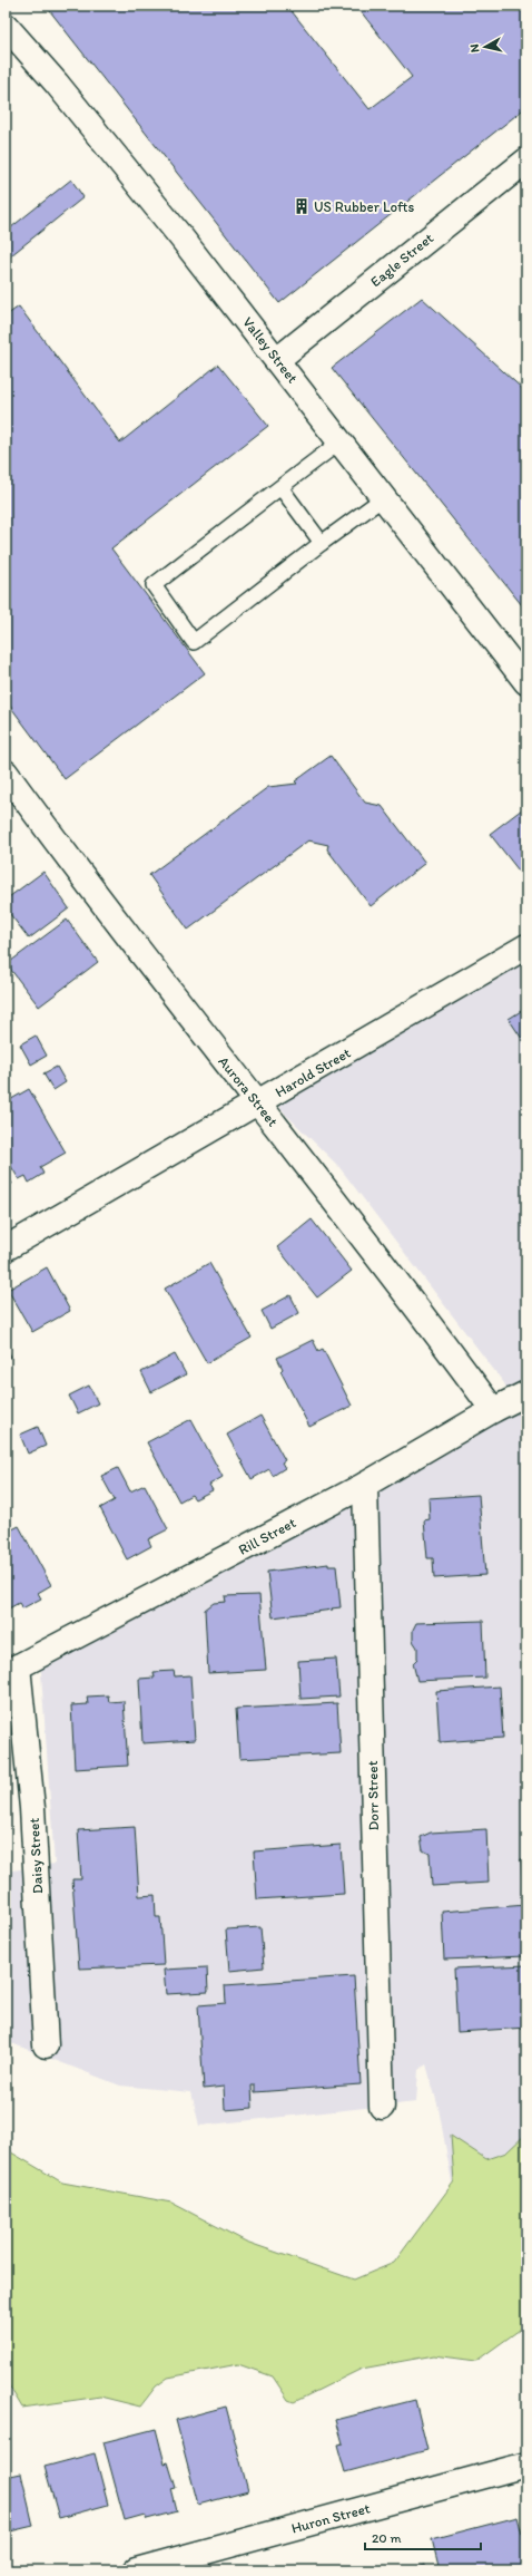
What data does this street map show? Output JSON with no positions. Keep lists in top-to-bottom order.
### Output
{
  "streets": {
    "street": [
      "Eagle Street",
      "Valley Street",
      "Harold Street",
      "Aurora Street",
      "Rill Street",
      "Dorr Street",
      "Daisy Street",
      "Huron Street"
    ]
  },
  "crossings": [
    ["Eagle Street", "Valley Street"],
    ["Harold Street", "Aurora Street"],
    ["Aurora Street", "Rill Street"],
    ["Rill Street", "Dorr Street"],
    ["Rill Street", "Daisy Street"]
  ],
  "places": {
    "building": ["US Rubber Lofts"]
  },
  "scale_bar": "20 m",
  "north": "left"
}
